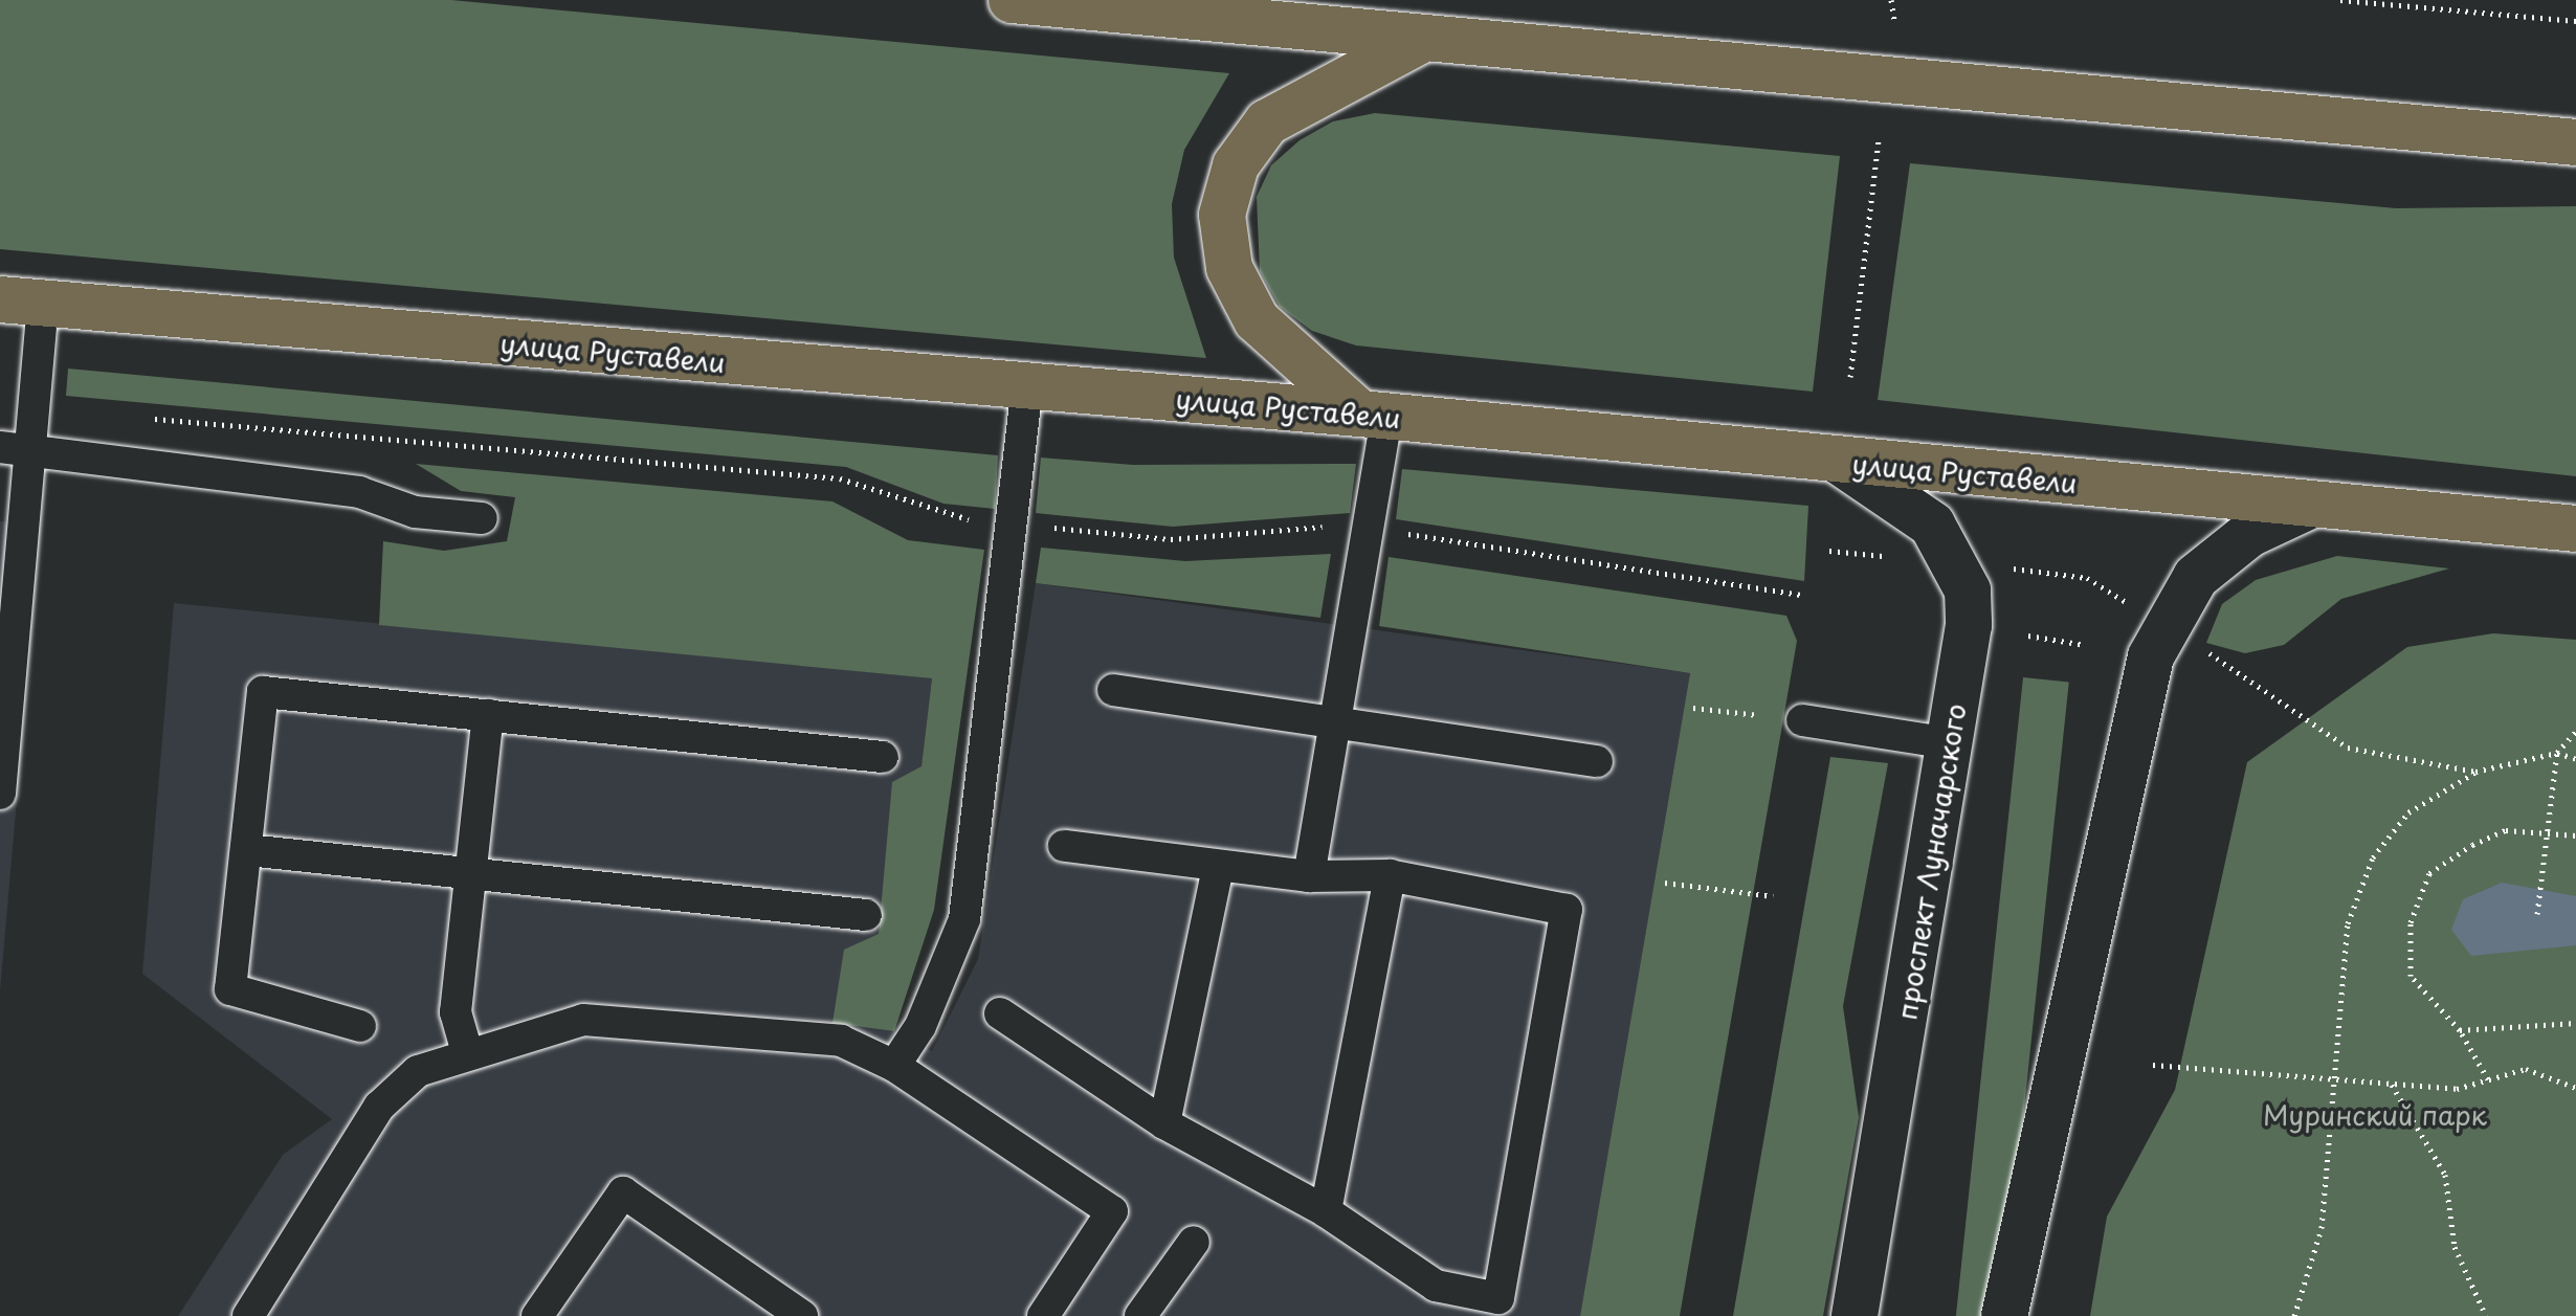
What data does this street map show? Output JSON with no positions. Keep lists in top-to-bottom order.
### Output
{
  "streets": {
    "main road": ["улица Руставели", "проспект Луначарского"]
  },
  "crossings": [
    ["улица Руставели", "проспект Луначарского"]
  ],
  "parks": ["Муринский парк"]
}
